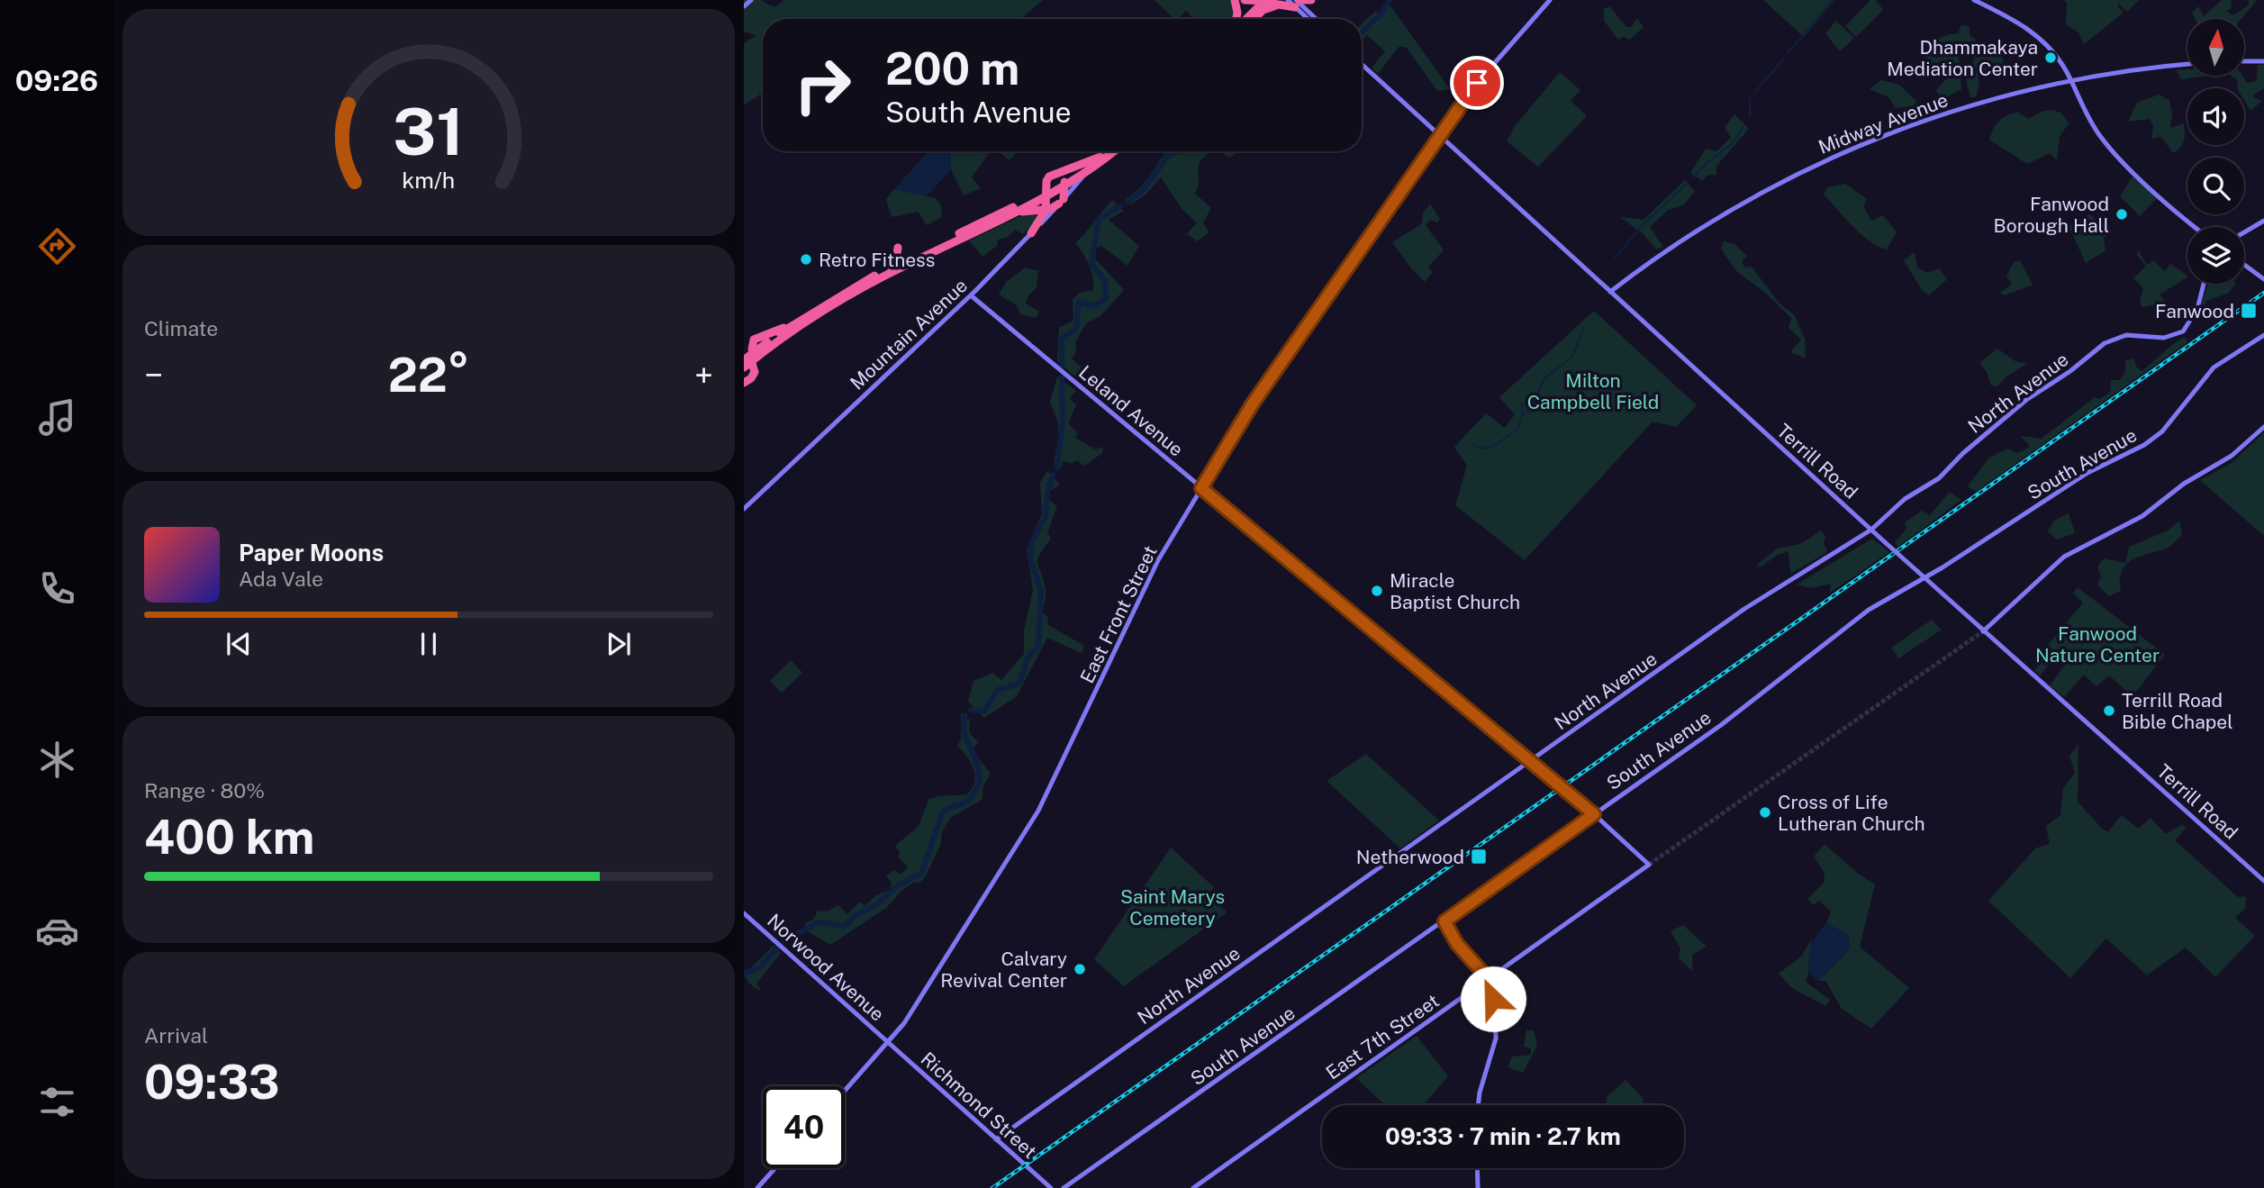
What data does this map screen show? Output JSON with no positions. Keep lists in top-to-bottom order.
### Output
{
  "streets": {
    "street": [
      "Midway Avenue",
      "Mountain Avenue",
      "North Avenue",
      "Leland Avenue",
      "Terrill Road",
      "South Avenue",
      "East Front Street",
      "Norwood Avenue",
      "East 7th Street",
      "Richmond Street"
    ]
  },
  "crossings": [
    ["Midway Avenue", "Terrill Road"],
    ["Mountain Avenue", "Leland Avenue"],
    ["North Avenue", "Leland Avenue"],
    ["North Avenue", "Terrill Road"],
    ["North Avenue", "Richmond Street"],
    ["Leland Avenue", "South Avenue"],
    ["Leland Avenue", "East Front Street"],
    ["Leland Avenue", "East 7th Street"],
    ["Terrill Road", "South Avenue"],
    ["Terrill Road", "East Front Street"],
    ["East Front Street", "Norwood Avenue"],
    ["East Front Street", "Richmond Street"],
    ["Norwood Avenue", "Richmond Street"]
  ],
  "parks": ["Milton Campbell Field", "Fanwood Nature Center", "Saint Marys Cemetery"],
  "places": {
    "other": [
      "Dhammakaya Mediation Center",
      "Fanwood Borough Hall",
      "Retro Fitness",
      "Miracle Baptist Church",
      "Terrill Road Bible Chapel",
      "Cross of Life Lutheran Church",
      "Calvary Revival Center"
    ],
    "transit": ["Fanwood", "Netherwood"]
  },
  "north": "top",
  "page": {
    "tabs": "09:26",
    "turn": ["200 m", "South Avenue"],
    "tile": [
      "Climate",
      ["Range · 80%", "400 km"],
      ["Arrival", "09:33"]
    ],
    "heat": ["−", "22°", "+"],
    "song": ["Paper Moons", "Ada Vale"],
    "limit": "40",
    "trip": "09:33 · 7 min · 2.7 km",
    "gauge": ["31", "km/h"]
  }
}
